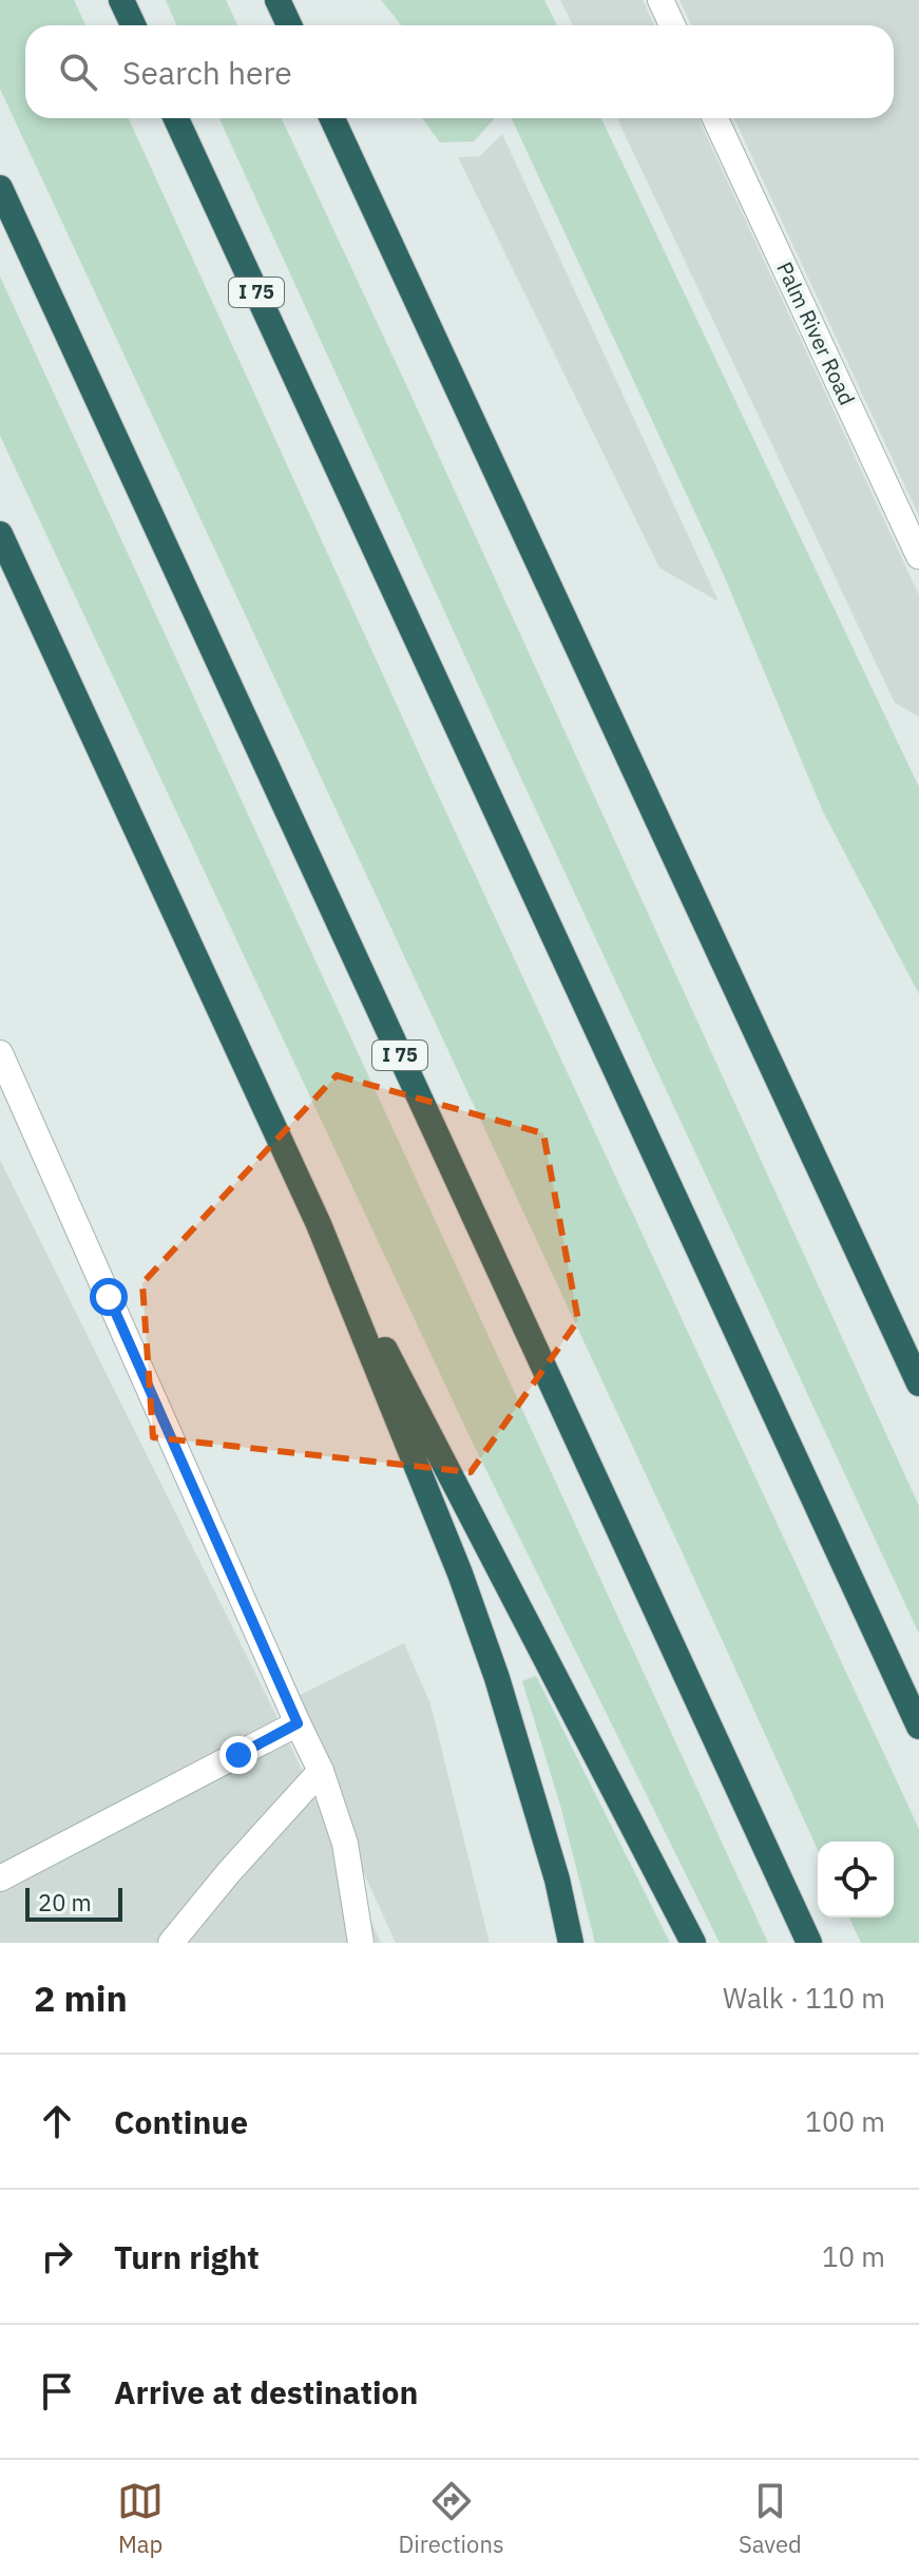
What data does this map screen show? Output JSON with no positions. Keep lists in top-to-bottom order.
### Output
{
  "streets": {
    "highway": ["I 75"],
    "street": ["Palm River Road"]
  },
  "scale_bar": "20 m",
  "page": {
    "search": "Search here",
    "scale": "20 m",
    "heading": ["2 min", "Walk · 110 m"],
    "list": [
      ["Continue", "100 m"],
      ["Turn right", "10 m"],
      "Arrive at destination"
    ],
    "nav": ["Map", "Directions", "Saved"]
  }
}
